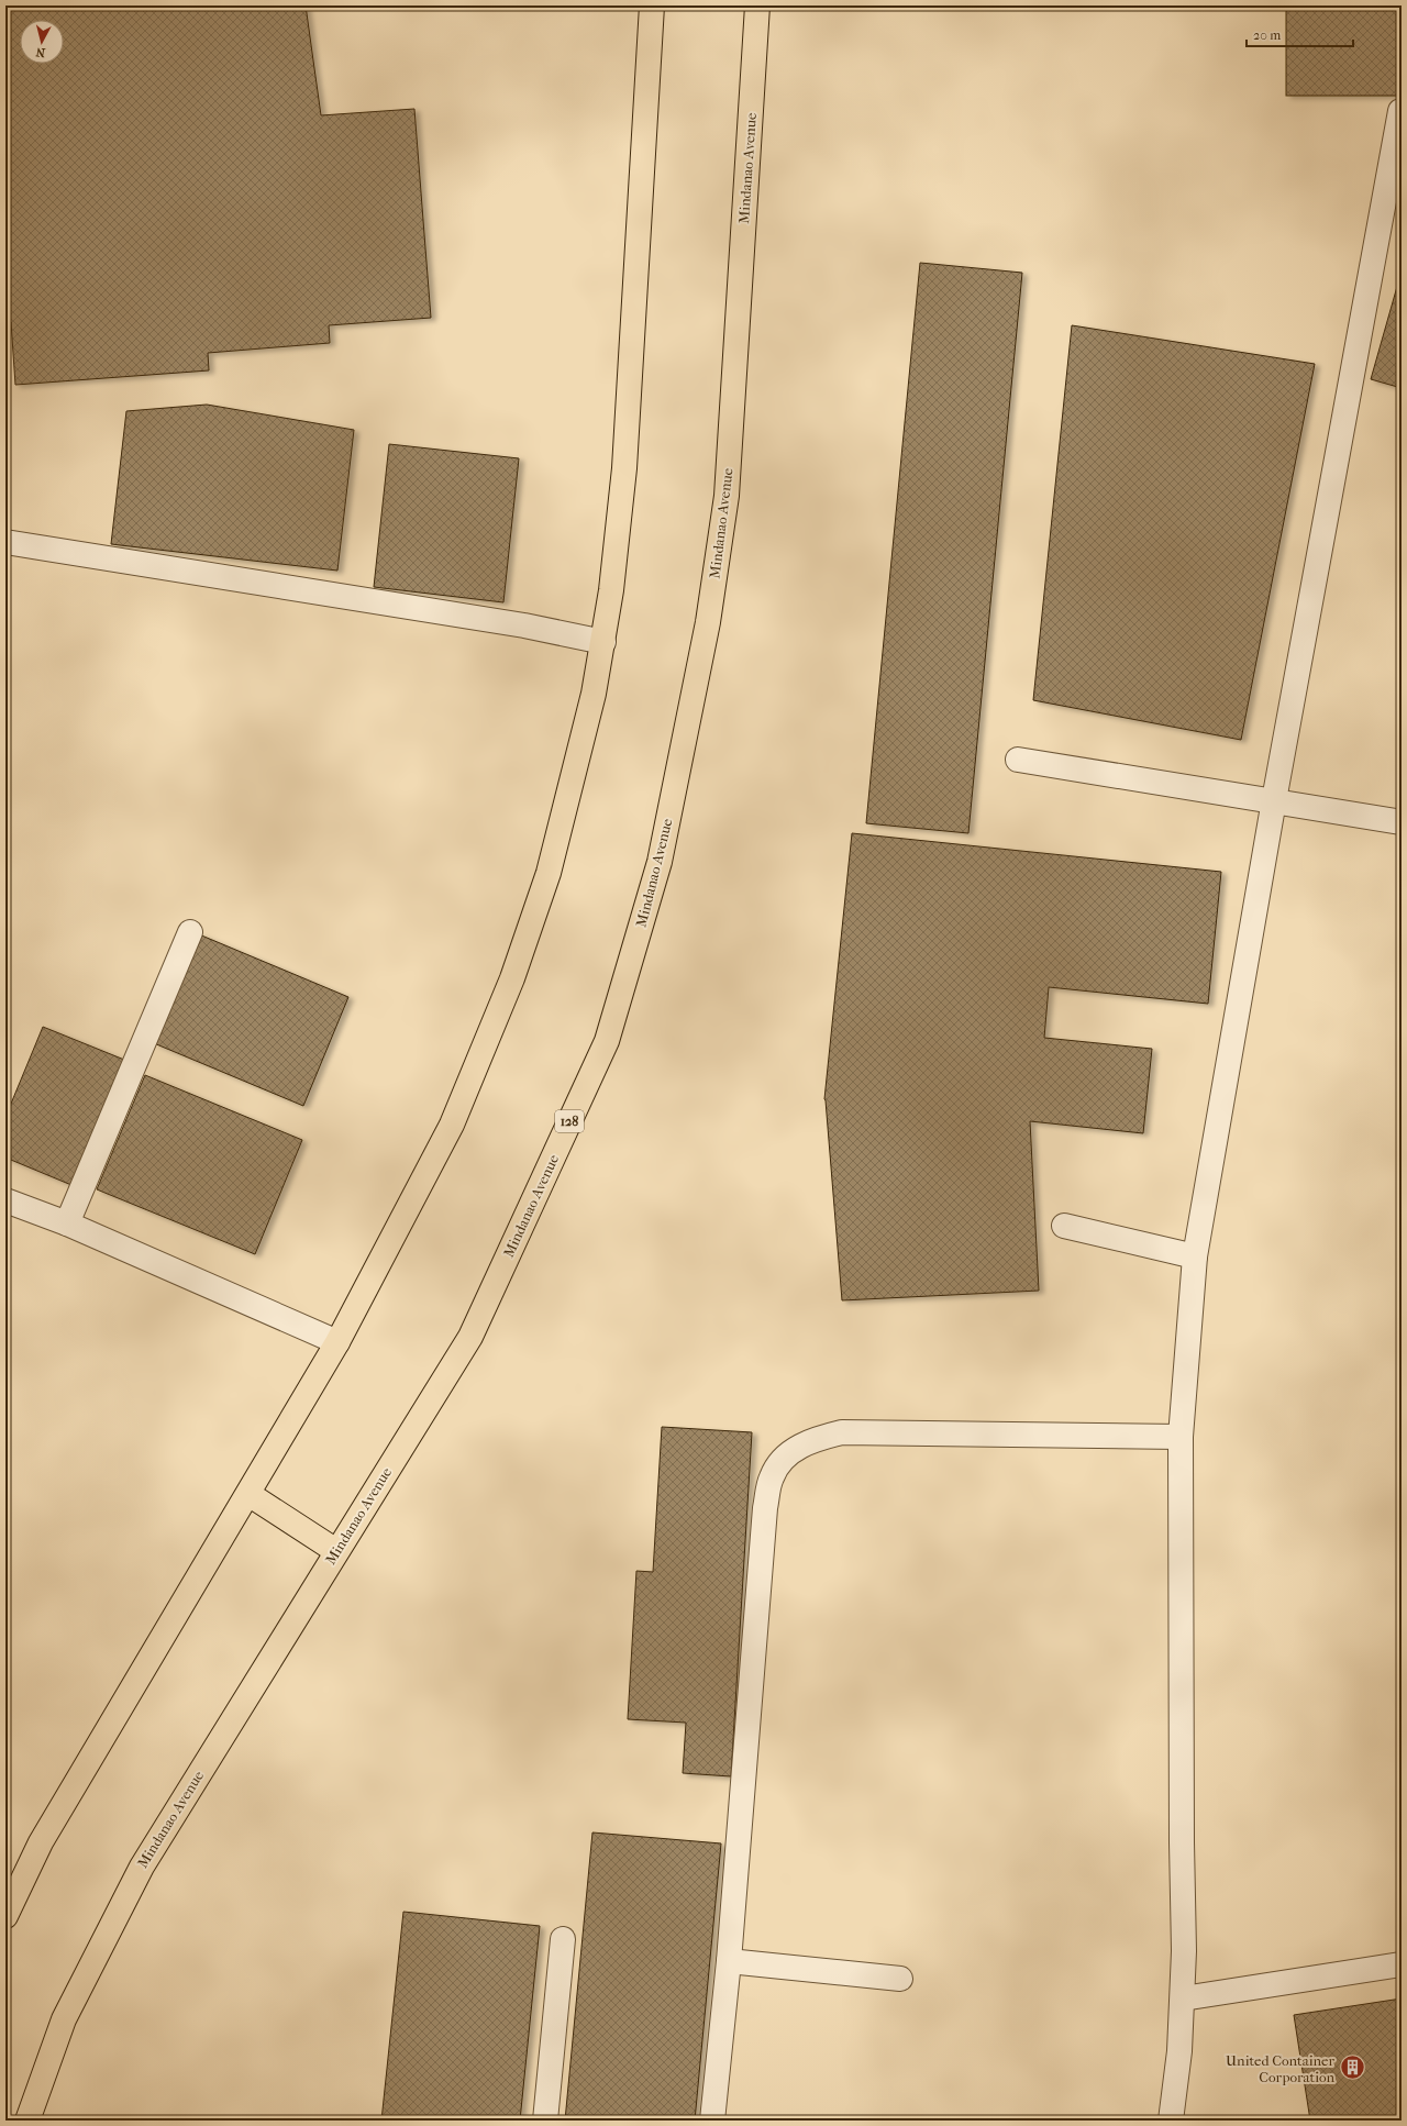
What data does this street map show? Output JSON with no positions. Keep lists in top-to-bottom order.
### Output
{
  "streets": {
    "main road": ["Mindanao Avenue", "128"]
  },
  "places": {
    "building": ["United Container Corporation"]
  },
  "scale_bar": "20 m",
  "north": "bottom"
}
